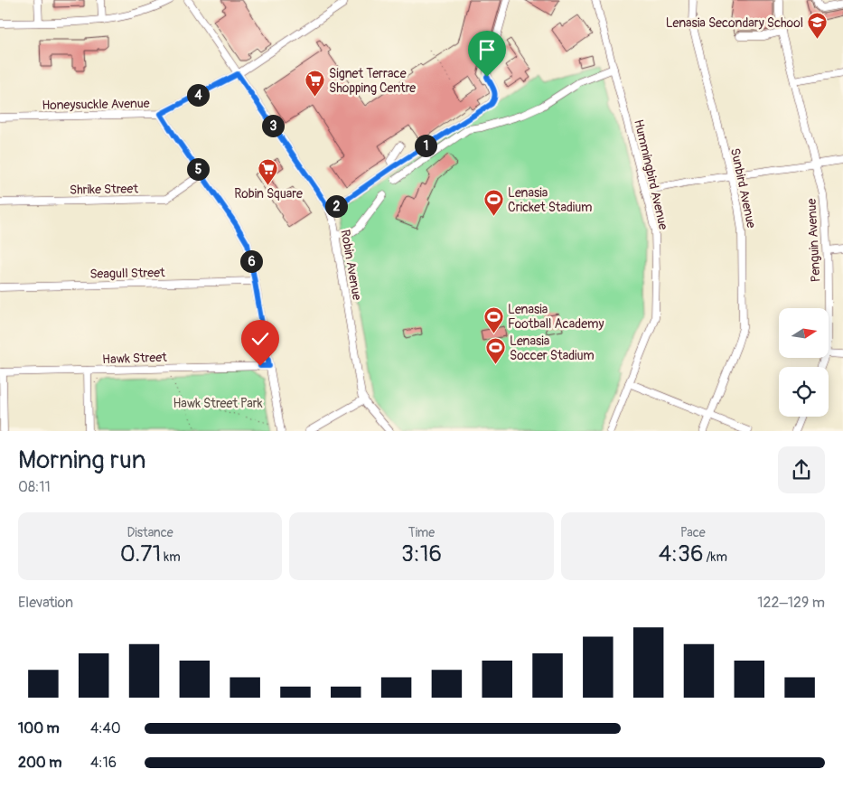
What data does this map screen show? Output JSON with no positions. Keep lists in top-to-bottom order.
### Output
{
  "streets": {
    "street": [
      "Honeysuckle Avenue",
      "Hummingbird Avenue",
      "Sunbird Avenue",
      "Shrike Street",
      "Penguin Avenue",
      "Robin Avenue",
      "Seagull Street",
      "Hawk Street"
    ]
  },
  "crossings": [
    ["Honeysuckle Avenue", "Robin Avenue"]
  ],
  "parks": ["Hawk Street Park"],
  "places": {
    "school or university": ["Lenasia Secondary School"],
    "supermarket": ["Signet Terrace Shopping Centre", "Robin Square"],
    "sports": ["Lenasia Cricket Stadium", "Lenasia Football Academy", "Lenasia Soccer Stadium"]
  },
  "north": "right",
  "page": {
    "pins": [
      "4",
      "3",
      "1",
      "5",
      "2",
      "6"
    ],
    "heading": ["Morning run", "08:11"],
    "stats": [
      ["Distance", "0.71 km"],
      ["Time", "3:16"],
      ["Pace", "4:36 /km"]
    ],
    "chart": ["Elevation", "122–129 m"],
    "list": [
      {
        "name": "100 m",
        "note": "4:40"
      },
      {
        "name": "200 m",
        "note": "4:16"
      }
    ]
  }
}
